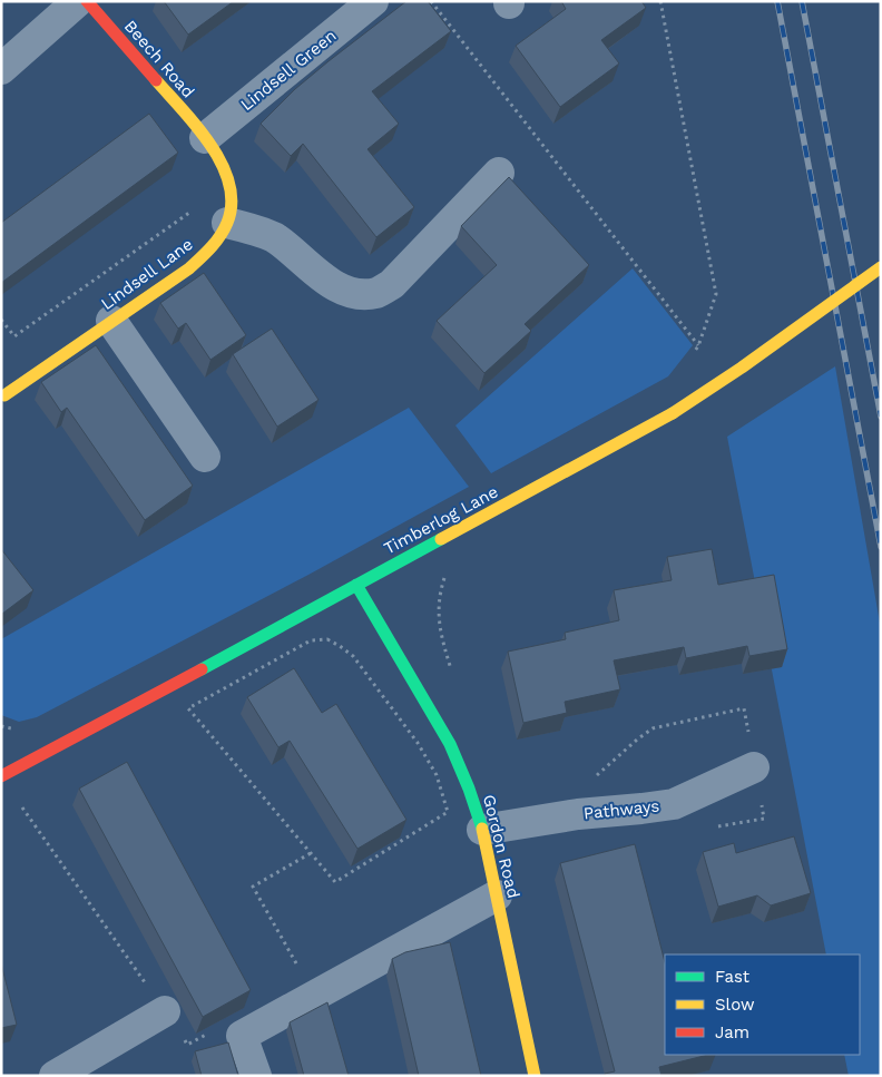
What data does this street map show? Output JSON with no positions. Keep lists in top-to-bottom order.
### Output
{
  "streets": {
    "street": [
      "Beech Road",
      "Lindsell Green",
      "Lindsell Lane",
      "Timberlog Lane",
      "Pathways",
      "Gordon Road"
    ]
  },
  "crossings": [
    ["Beech Road", "Lindsell Green"],
    ["Beech Road", "Lindsell Lane"],
    ["Lindsell Green", "Lindsell Lane"],
    ["Timberlog Lane", "Gordon Road"],
    ["Pathways", "Gordon Road"]
  ],
  "legend": ["Fast", "Slow", "Jam"]
}
